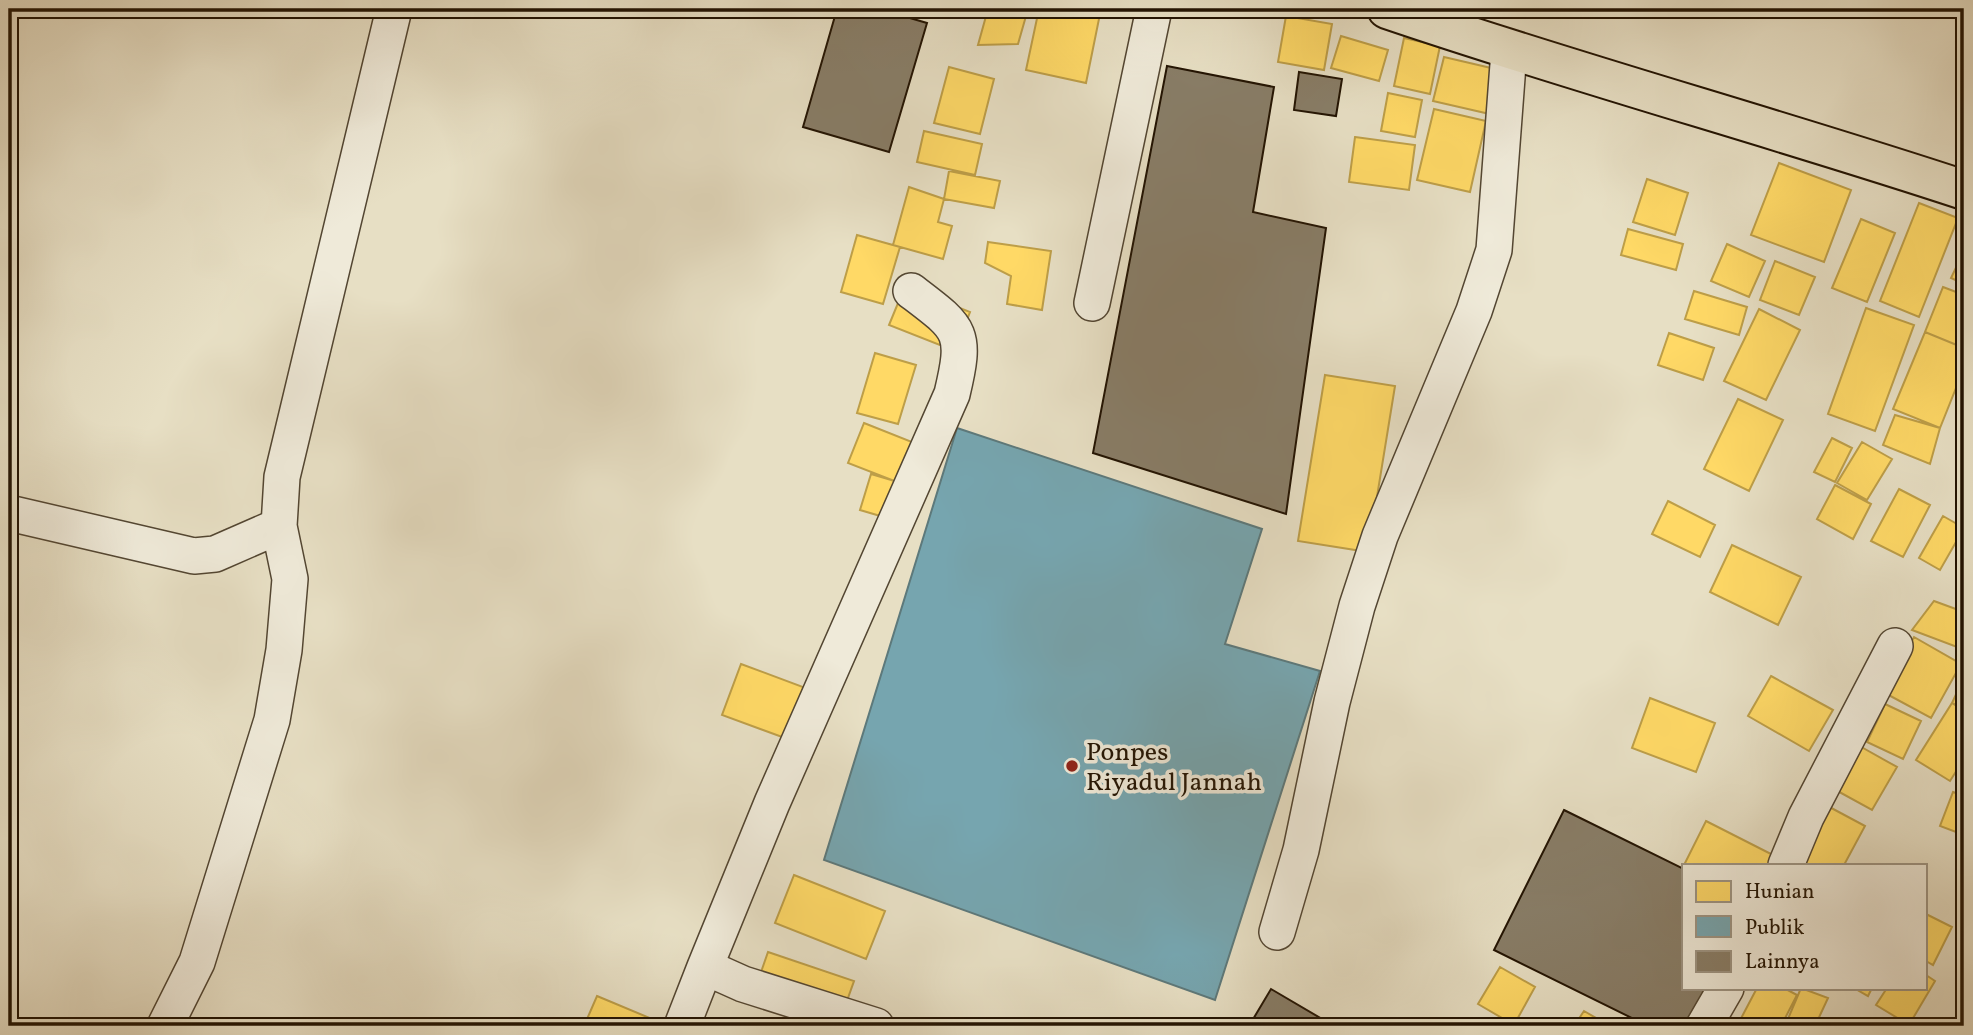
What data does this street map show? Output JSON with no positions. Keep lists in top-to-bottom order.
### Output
{
  "places": ["Ponpes Riyadul Jannah"],
  "legend": ["Hunian", "Publik", "Lainnya"]
}
